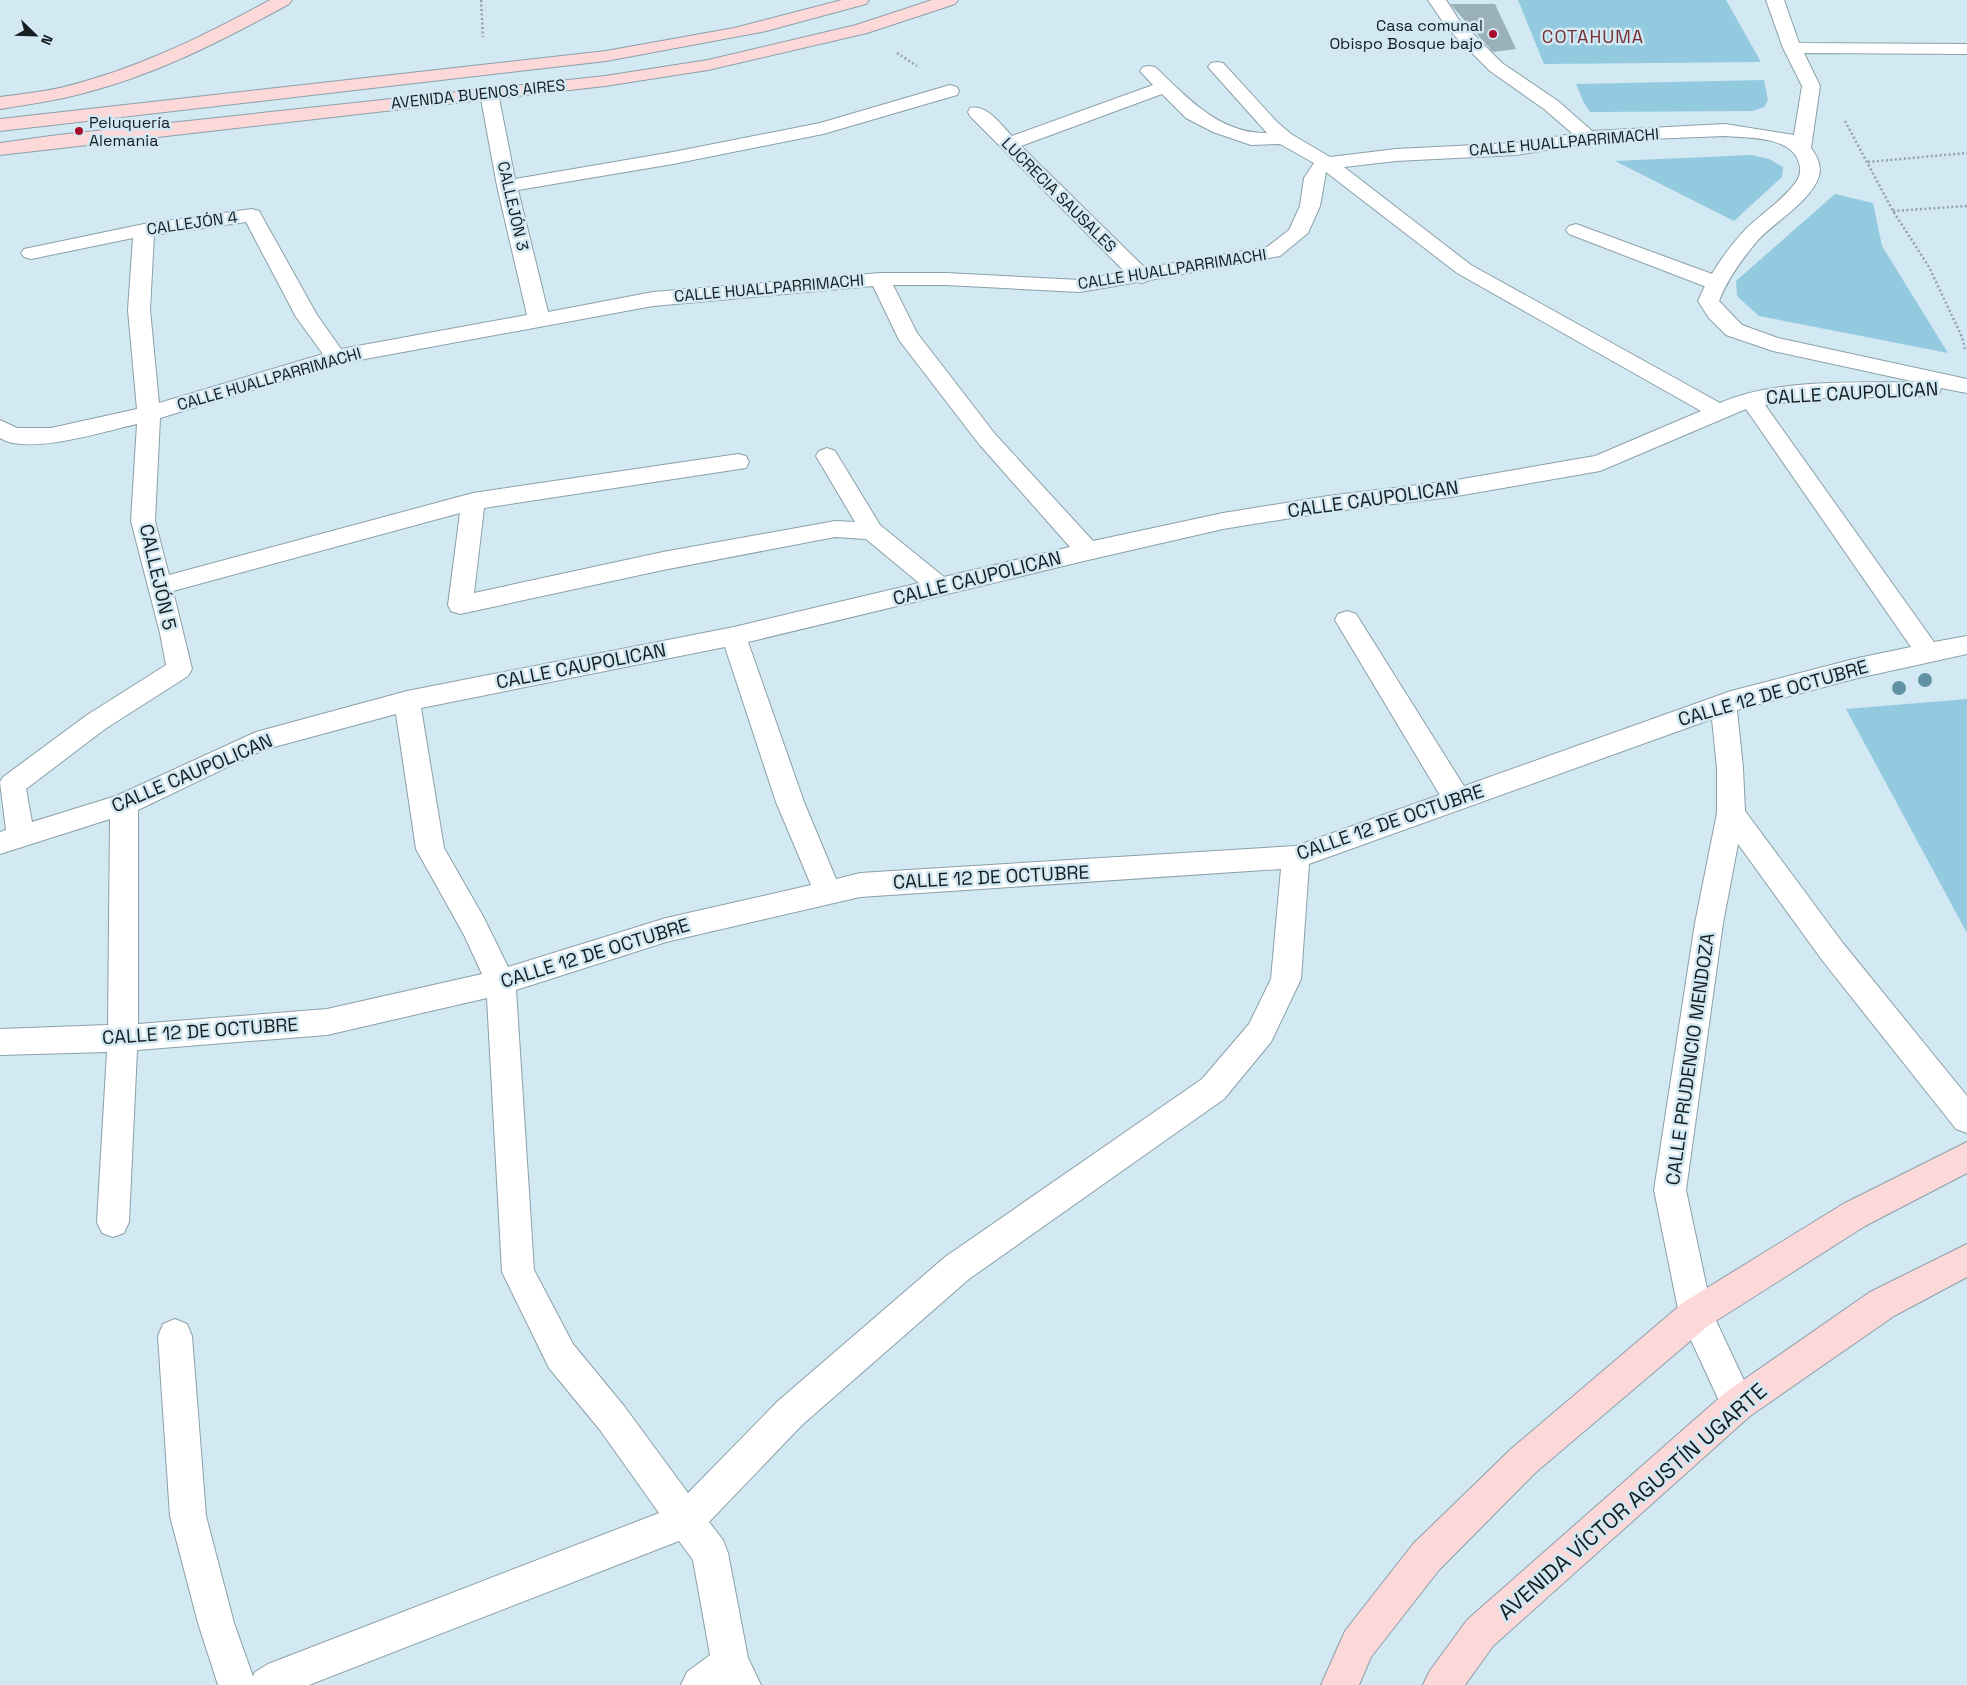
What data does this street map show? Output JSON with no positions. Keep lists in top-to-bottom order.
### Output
{
  "streets": {
    "main road": ["AVENIDA BUENOS AIRES", "AVENIDA VÍCTOR AGUSTÍN UGARTE"],
    "street": [
      "CALLE HUALLPARRIMACHI",
      "LUCRECIA SAUSALES",
      "CALLEJÓN 3",
      "CALLEJÓN 4",
      "CALLE CAUPOLICAN",
      "CALLEJÓN 5",
      "CALLE 12 DE OCTUBRE",
      "CALLE PRUDENCIO MENDOZA"
    ]
  },
  "crossings": [
    ["AVENIDA BUENOS AIRES", "CALLEJÓN 3"],
    ["CALLE HUALLPARRIMACHI", "LUCRECIA SAUSALES"],
    ["CALLE HUALLPARRIMACHI", "CALLEJÓN 3"],
    ["CALLE HUALLPARRIMACHI", "CALLEJÓN 4"],
    ["CALLE HUALLPARRIMACHI", "CALLEJÓN 5"],
    ["CALLEJÓN 4", "CALLEJÓN 5"],
    ["CALLE CAUPOLICAN", "CALLEJÓN 5"],
    ["CALLE 12 DE OCTUBRE", "CALLE PRUDENCIO MENDOZA"],
    ["CALLE PRUDENCIO MENDOZA", "AVENIDA VÍCTOR AGUSTÍN UGARTE"]
  ],
  "districts": ["COTAHUMA"],
  "places": ["Casa comunal Obispo Bosque bajo", "Peluquería Alemania"],
  "north": "bottom right"
}
